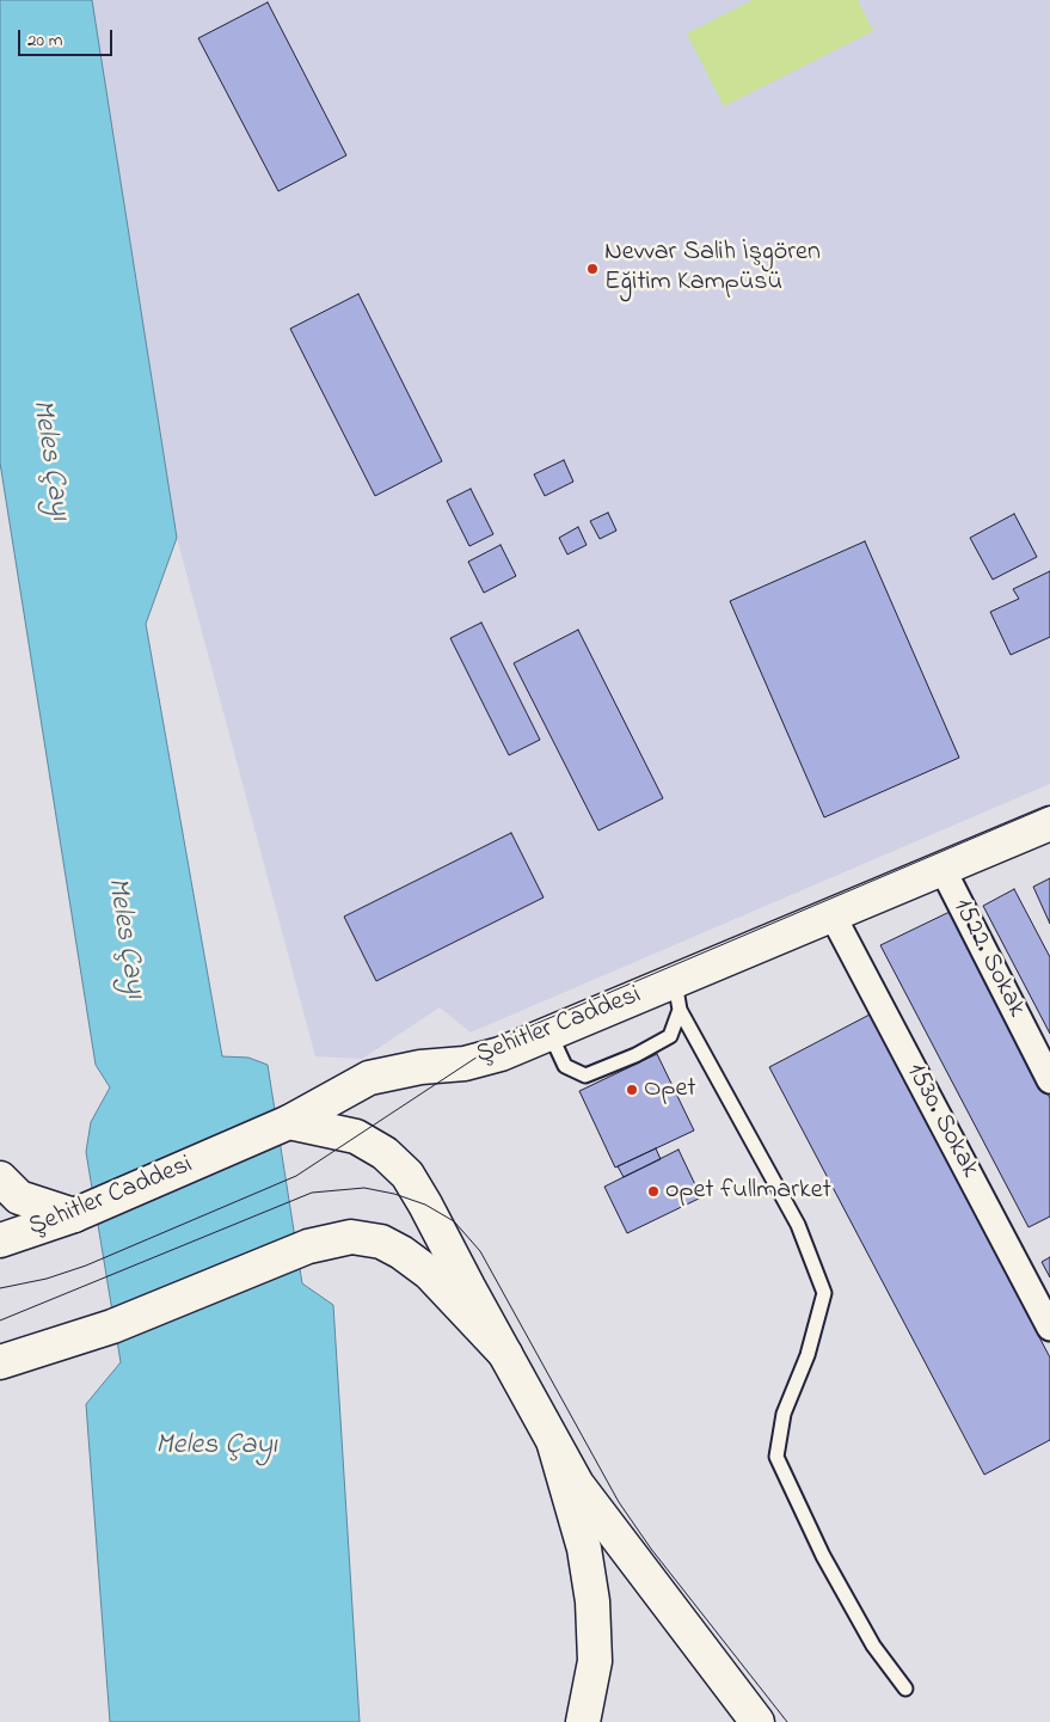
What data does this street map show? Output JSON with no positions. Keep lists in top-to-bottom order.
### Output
{
  "streets": {
    "main road": ["Şehitler Caddesi"],
    "street": ["1522. Sokak", "1530. Sokak"]
  },
  "crossings": [
    ["1522. Sokak", "Şehitler Caddesi"],
    ["Şehitler Caddesi", "1530. Sokak"]
  ],
  "water": ["Meles Çayı"],
  "places": ["Nevvar Salih İşgören Eğitim Kampüsü", "Opet", "opet fullmarket"],
  "scale_bar": "20 m"
}
